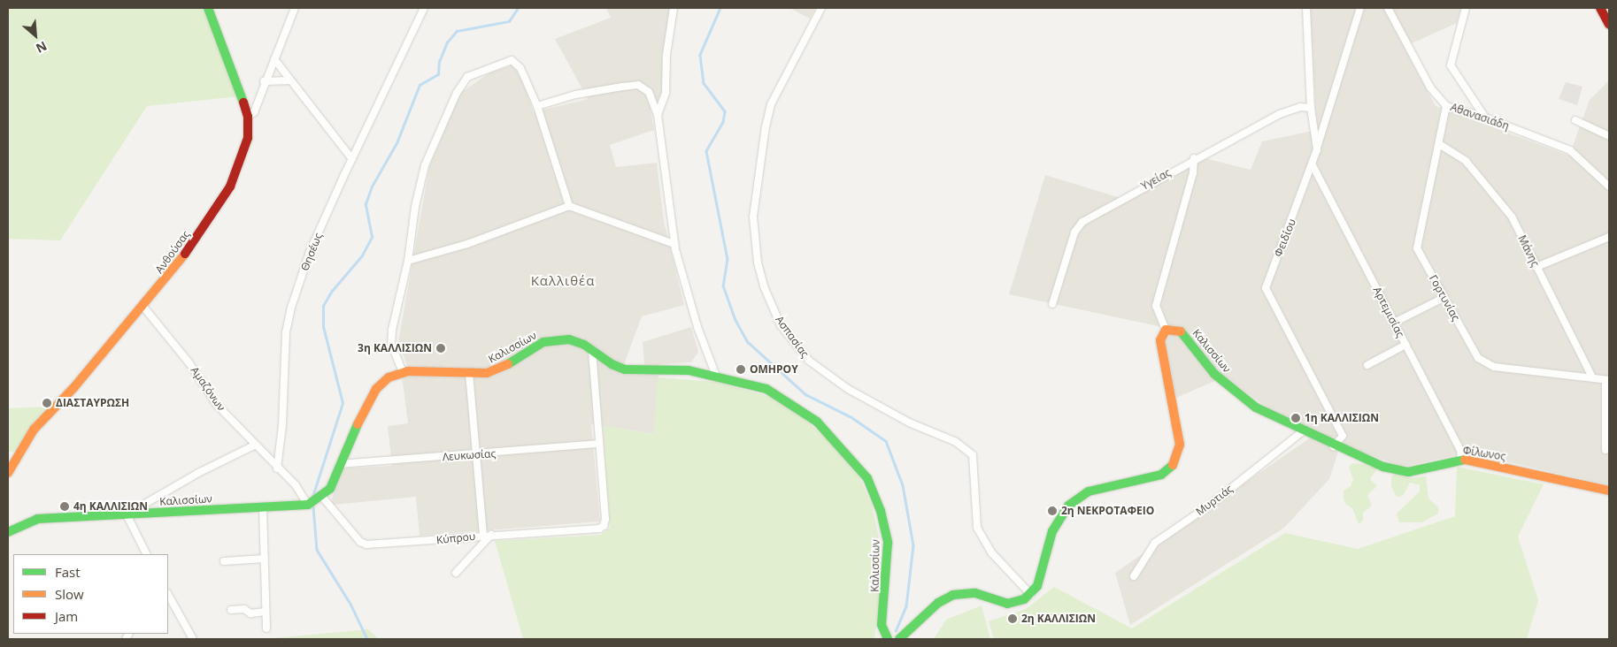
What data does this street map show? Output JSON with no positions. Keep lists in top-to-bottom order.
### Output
{
  "streets": {
    "main road": ["Ανθούσας", "Καλισσίων", "Φίλωνος"],
    "street": [
      "Αθανασιάδη",
      "Υγείας",
      "Φειδίου",
      "Μάνης",
      "Θησέως",
      "Γορτυνίας",
      "Αρτεμισίας",
      "Ασπασίας",
      "Αμαζόνων",
      "Λευκωσίας",
      "Μυρτιάς",
      "Κύπρου"
    ]
  },
  "crossings": [
    ["Αθανασιάδη", "Γορτυνίας"],
    ["Υγείας", "Φειδίου"],
    ["Φειδίου", "Αρτεμισίας"],
    ["Φειδίου", "Καλισσίων"],
    ["Φειδίου", "Φίλωνος"],
    ["Μάνης", "Γορτυνίας"],
    ["Ανθούσας", "Αμαζόνων"],
    ["Θησέως", "Αμαζόνων"],
    ["Αρτεμισίας", "Φίλωνος"],
    ["Καλισσίων", "Φίλωνος"],
    ["Καλισσίων", "Λευκωσίας"],
    ["Καλισσίων", "Μυρτιάς"],
    ["Καλισσίων", "Κύπρου"],
    ["Λευκωσίας", "Κύπρου"]
  ],
  "districts": ["Καλλιθέα"],
  "places": [
    "3η ΚΑΛΛΙΣΙΩΝ",
    "ΟΜΗΡΟΥ",
    "ΔΙΑΣΤΑΥΡΩΣΗ",
    "1η ΚΑΛΛΙΣΙΩΝ",
    "4η ΚΑΛΛΙΣΙΩΝ",
    "2η ΝΕΚΡΟΤΑΦΕΙΟ",
    "2η ΚΑΛΛΙΣΙΩΝ"
  ],
  "legend": ["Fast", "Slow", "Jam"],
  "north": "bottom right"
}
